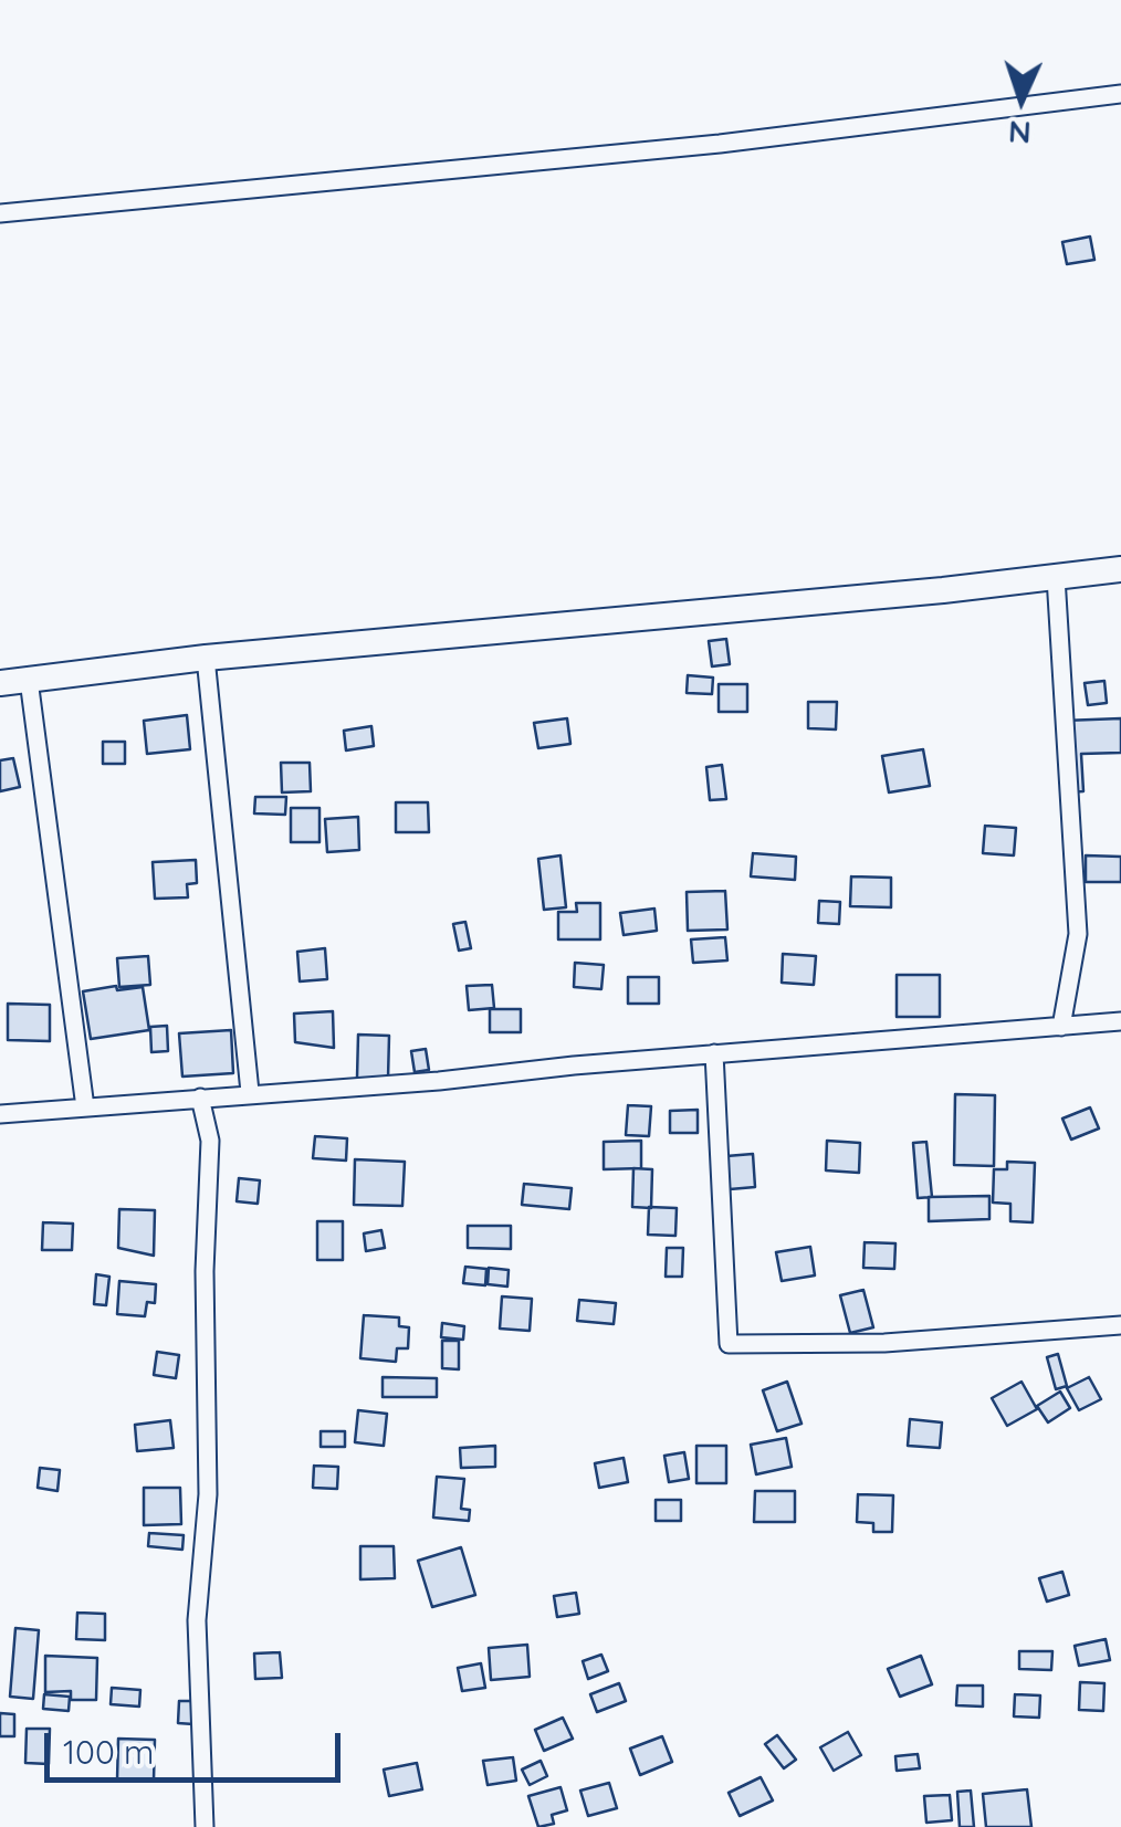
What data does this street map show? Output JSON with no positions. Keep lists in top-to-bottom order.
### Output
{
  "scale_bar": "100 m",
  "north": "bottom"
}
